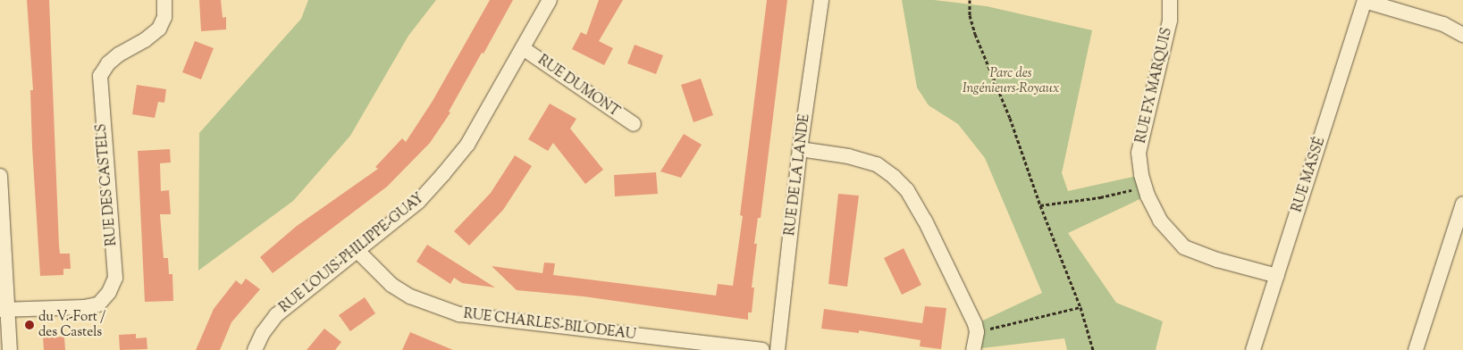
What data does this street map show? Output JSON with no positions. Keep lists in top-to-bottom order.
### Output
{
  "streets": {
    "street": [
      "RUE FX MARQUIS",
      "RUE DUMONT",
      "RUE DE LA LANDE",
      "RUE MASSÉ",
      "RUE DES CASTELS",
      "RUE LOUIS-PHILIPPE-GUAY",
      "RUE CHARLES-BILODEAU"
    ]
  },
  "crossings": [
    ["RUE FX MARQUIS", "RUE MASSÉ"],
    ["RUE DUMONT", "RUE LOUIS-PHILIPPE-GUAY"],
    ["RUE LOUIS-PHILIPPE-GUAY", "RUE CHARLES-BILODEAU"]
  ],
  "parks": ["Parc des Ingénieurs-Royaux"],
  "places": ["du V.-Fort / des Castels"]
}
